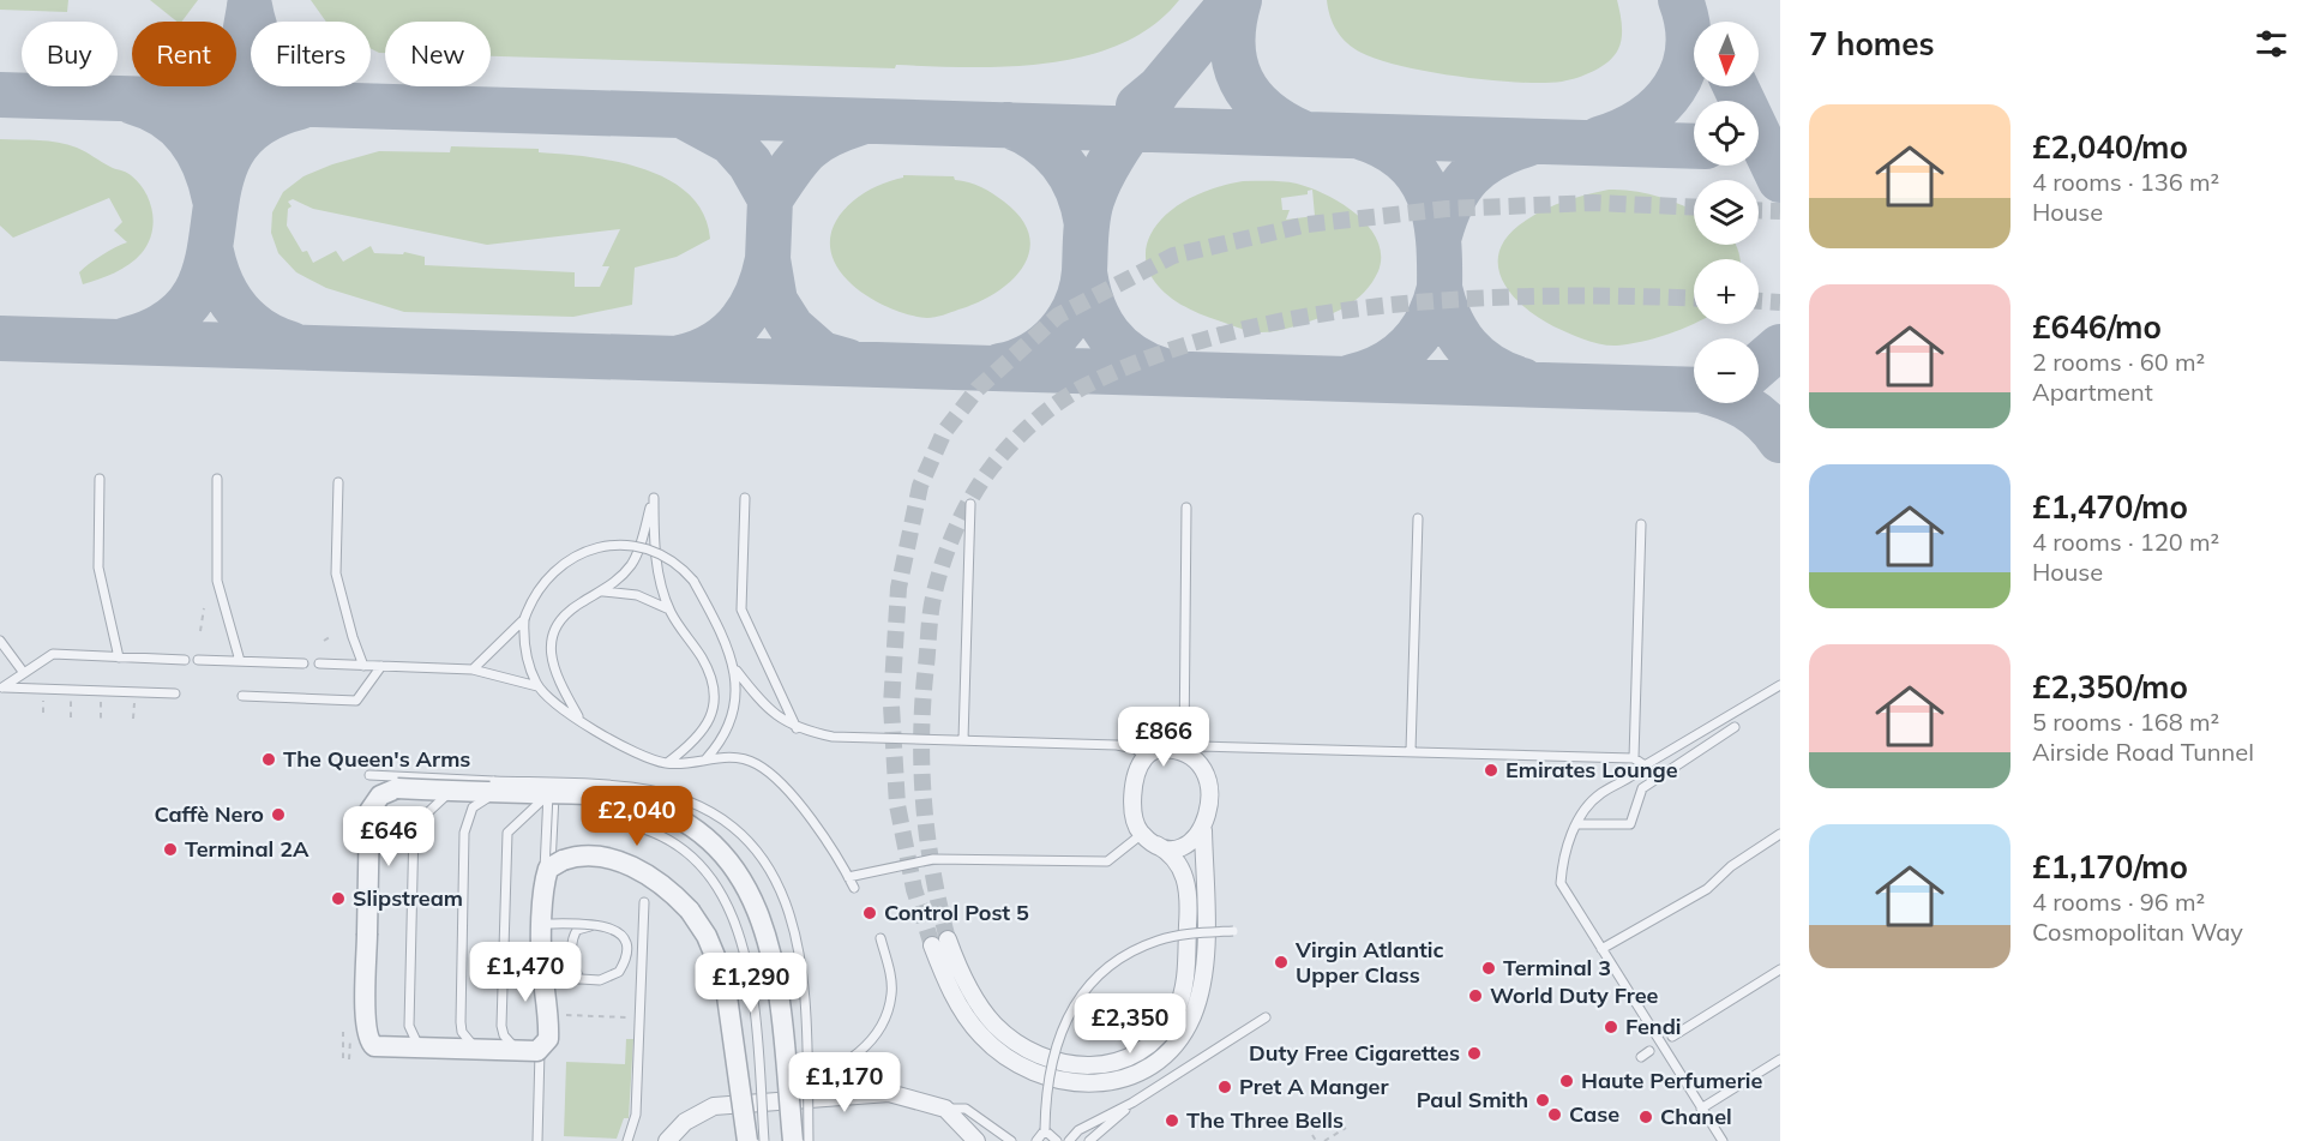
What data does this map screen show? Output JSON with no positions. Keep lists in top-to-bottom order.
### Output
{
  "places": [
    "The Queen's Arms",
    "Emirates Lounge",
    "Caffè Nero",
    "Terminal 2A",
    "Slipstream",
    "Control Post 5",
    "Virgin Atlantic Upper Class",
    "Terminal 3",
    "World Duty Free",
    "Fendi",
    "Duty Free Cigarettes",
    "Haute Perfumerie",
    "Pret A Manger",
    "Paul Smith",
    "Case",
    "Chanel",
    "The Three Bells"
  ],
  "north": "bottom",
  "page": {
    "heading": "7 homes",
    "map_buttons": ["+", "−"],
    "chip": [
      "Buy",
      "Rent",
      "Filters",
      "New"
    ],
    "list": [
      {
        "name": "£2,040/mo",
        "note": "4 rooms · 136 m² · House"
      },
      {
        "name": "£646/mo",
        "note": "2 rooms · 60 m² · Apartment"
      },
      {
        "name": "£1,470/mo",
        "note": "4 rooms · 120 m² · House"
      },
      {
        "name": "£2,350/mo",
        "note": "5 rooms · 168 m² · Airside Road Tunnel"
      },
      {
        "name": "£1,170/mo",
        "note": "4 rooms · 96 m² · Cosmopolitan Way"
      }
    ],
    "price": [
      "£866",
      "£2,040",
      "£646",
      "£1,470",
      "£1,290",
      "£2,350",
      "£1,170"
    ]
  }
}
